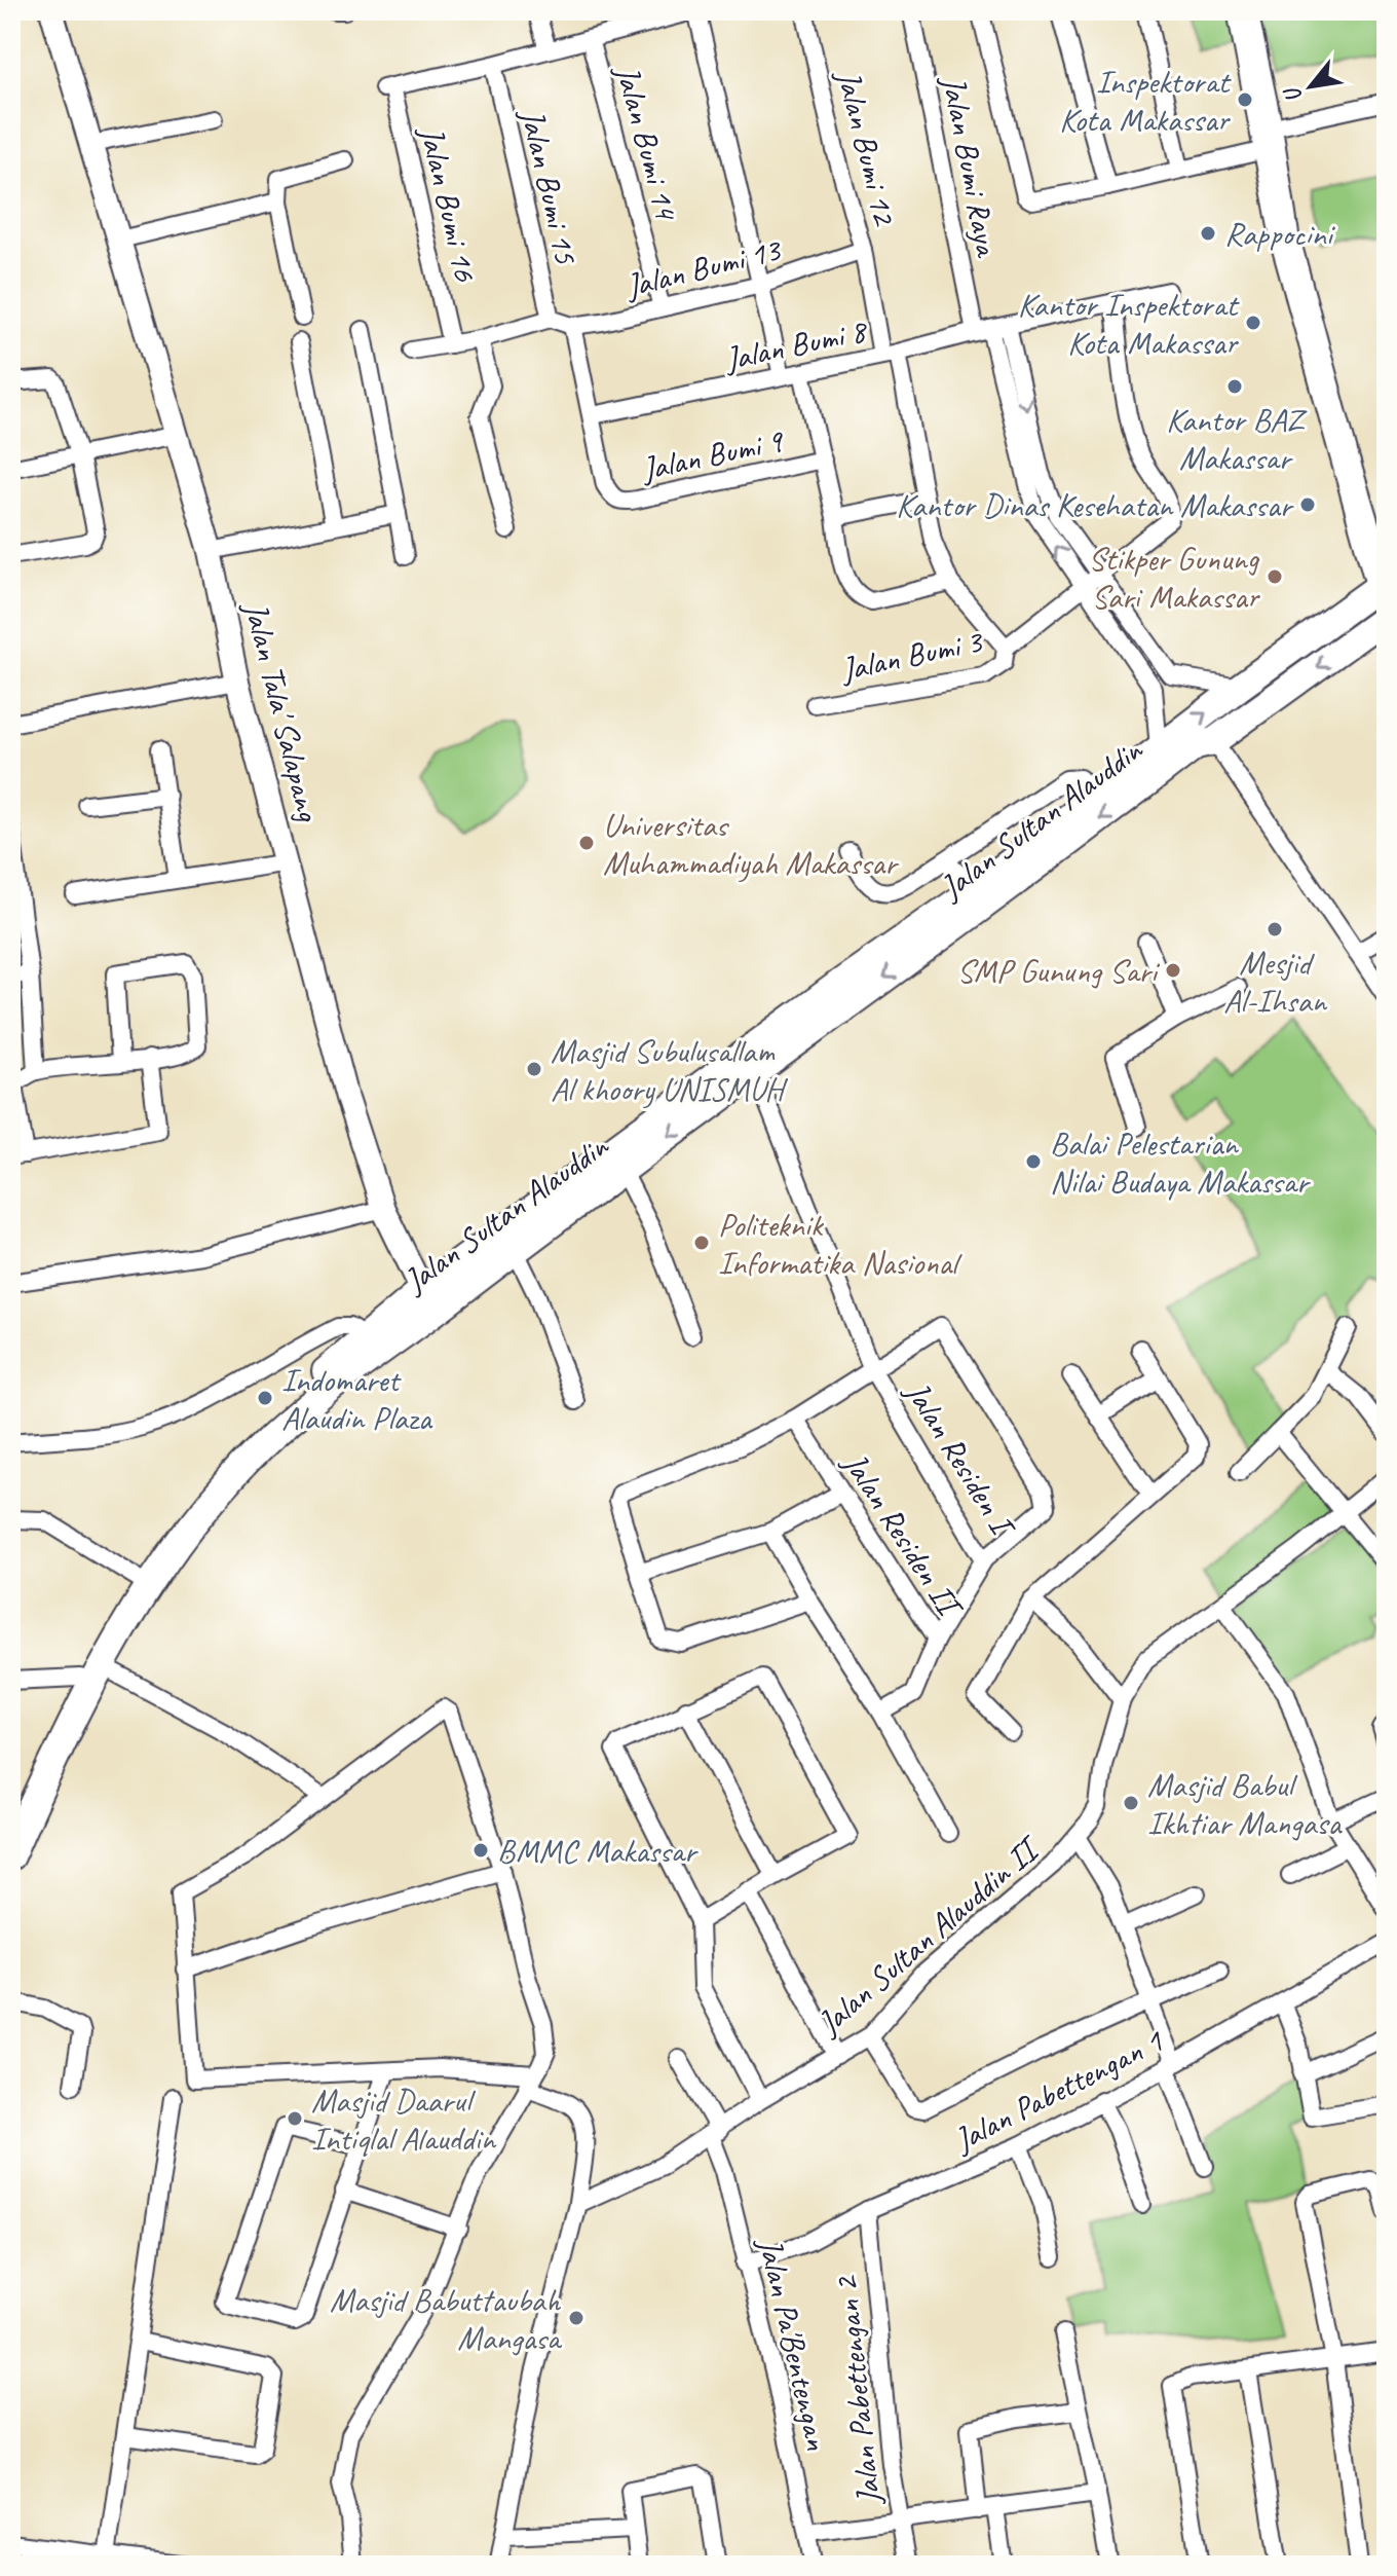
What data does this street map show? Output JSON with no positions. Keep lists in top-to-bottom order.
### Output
{
  "streets": {
    "highway": ["Jalan Sultan Alauddin"],
    "main road": ["Jalan Tala' Salapang"],
    "street": [
      "Jalan Bumi 14",
      "Jalan Bumi 12",
      "Jalan Bumi Raya",
      "Jalan Bumi 15",
      "Jalan Bumi 16",
      "Jalan Bumi 13",
      "Jalan Bumi 8",
      "Jalan Bumi 9",
      "Jalan Bumi 3",
      "Jalan Residen I",
      "Jalan Residen II",
      "Jalan Sultan Alauddin II",
      "Jalan Pabettengan 1",
      "Jalan Pa'Bentengan",
      "Jalan Pabettengan 2"
    ]
  },
  "crossings": [
    ["Jalan Bumi 14", "Jalan Bumi 13"],
    ["Jalan Bumi 12", "Jalan Bumi 13"],
    ["Jalan Bumi Raya", "Jalan Bumi 8"],
    ["Jalan Bumi Raya", "Jalan Bumi 3"],
    ["Jalan Bumi Raya", "Jalan Sultan Alauddin"],
    ["Jalan Bumi 15", "Jalan Bumi 16"],
    ["Jalan Bumi 8", "Jalan Bumi 9"],
    ["Jalan Bumi 8", "Jalan Bumi 3"],
    ["Jalan Tala' Salapang", "Jalan Sultan Alauddin"],
    ["Jalan Sultan Alauddin", "Jalan Residen I"],
    ["Jalan Residen I", "Jalan Residen II"],
    ["Jalan Sultan Alauddin II", "Jalan Pa'Bentengan"],
    ["Jalan Pabettengan 1", "Jalan Pa'Bentengan"],
    ["Jalan Pabettengan 1", "Jalan Pabettengan 2"]
  ],
  "places": [
    "Inspektorat Kota Makassar",
    "Rappocini",
    "Kantor Inspektorat Kota Makassar",
    "Kantor BAZ Makassar",
    "Kantor Dinas Kesehatan Makassar",
    "Stikper Gunung Sari Makassar",
    "Universitas Muhammadiyah Makassar",
    "Mesjid Al-Ihsan",
    "SMP Gunung Sari",
    "Masjid Subulusallam Al khoory UNISMUH",
    "Balai Pelestarian Nilai Budaya Makassar",
    "Politeknik Informatika Nasional",
    "Indomaret Alaudin Plaza",
    "Masjid Babul Ikhtiar Mangasa",
    "BMMC Makassar",
    "Masjid Daarul Intiqlal Alauddin",
    "Masjid Babuttaubah Mangasa"
  ],
  "north": "bottom left"
}
